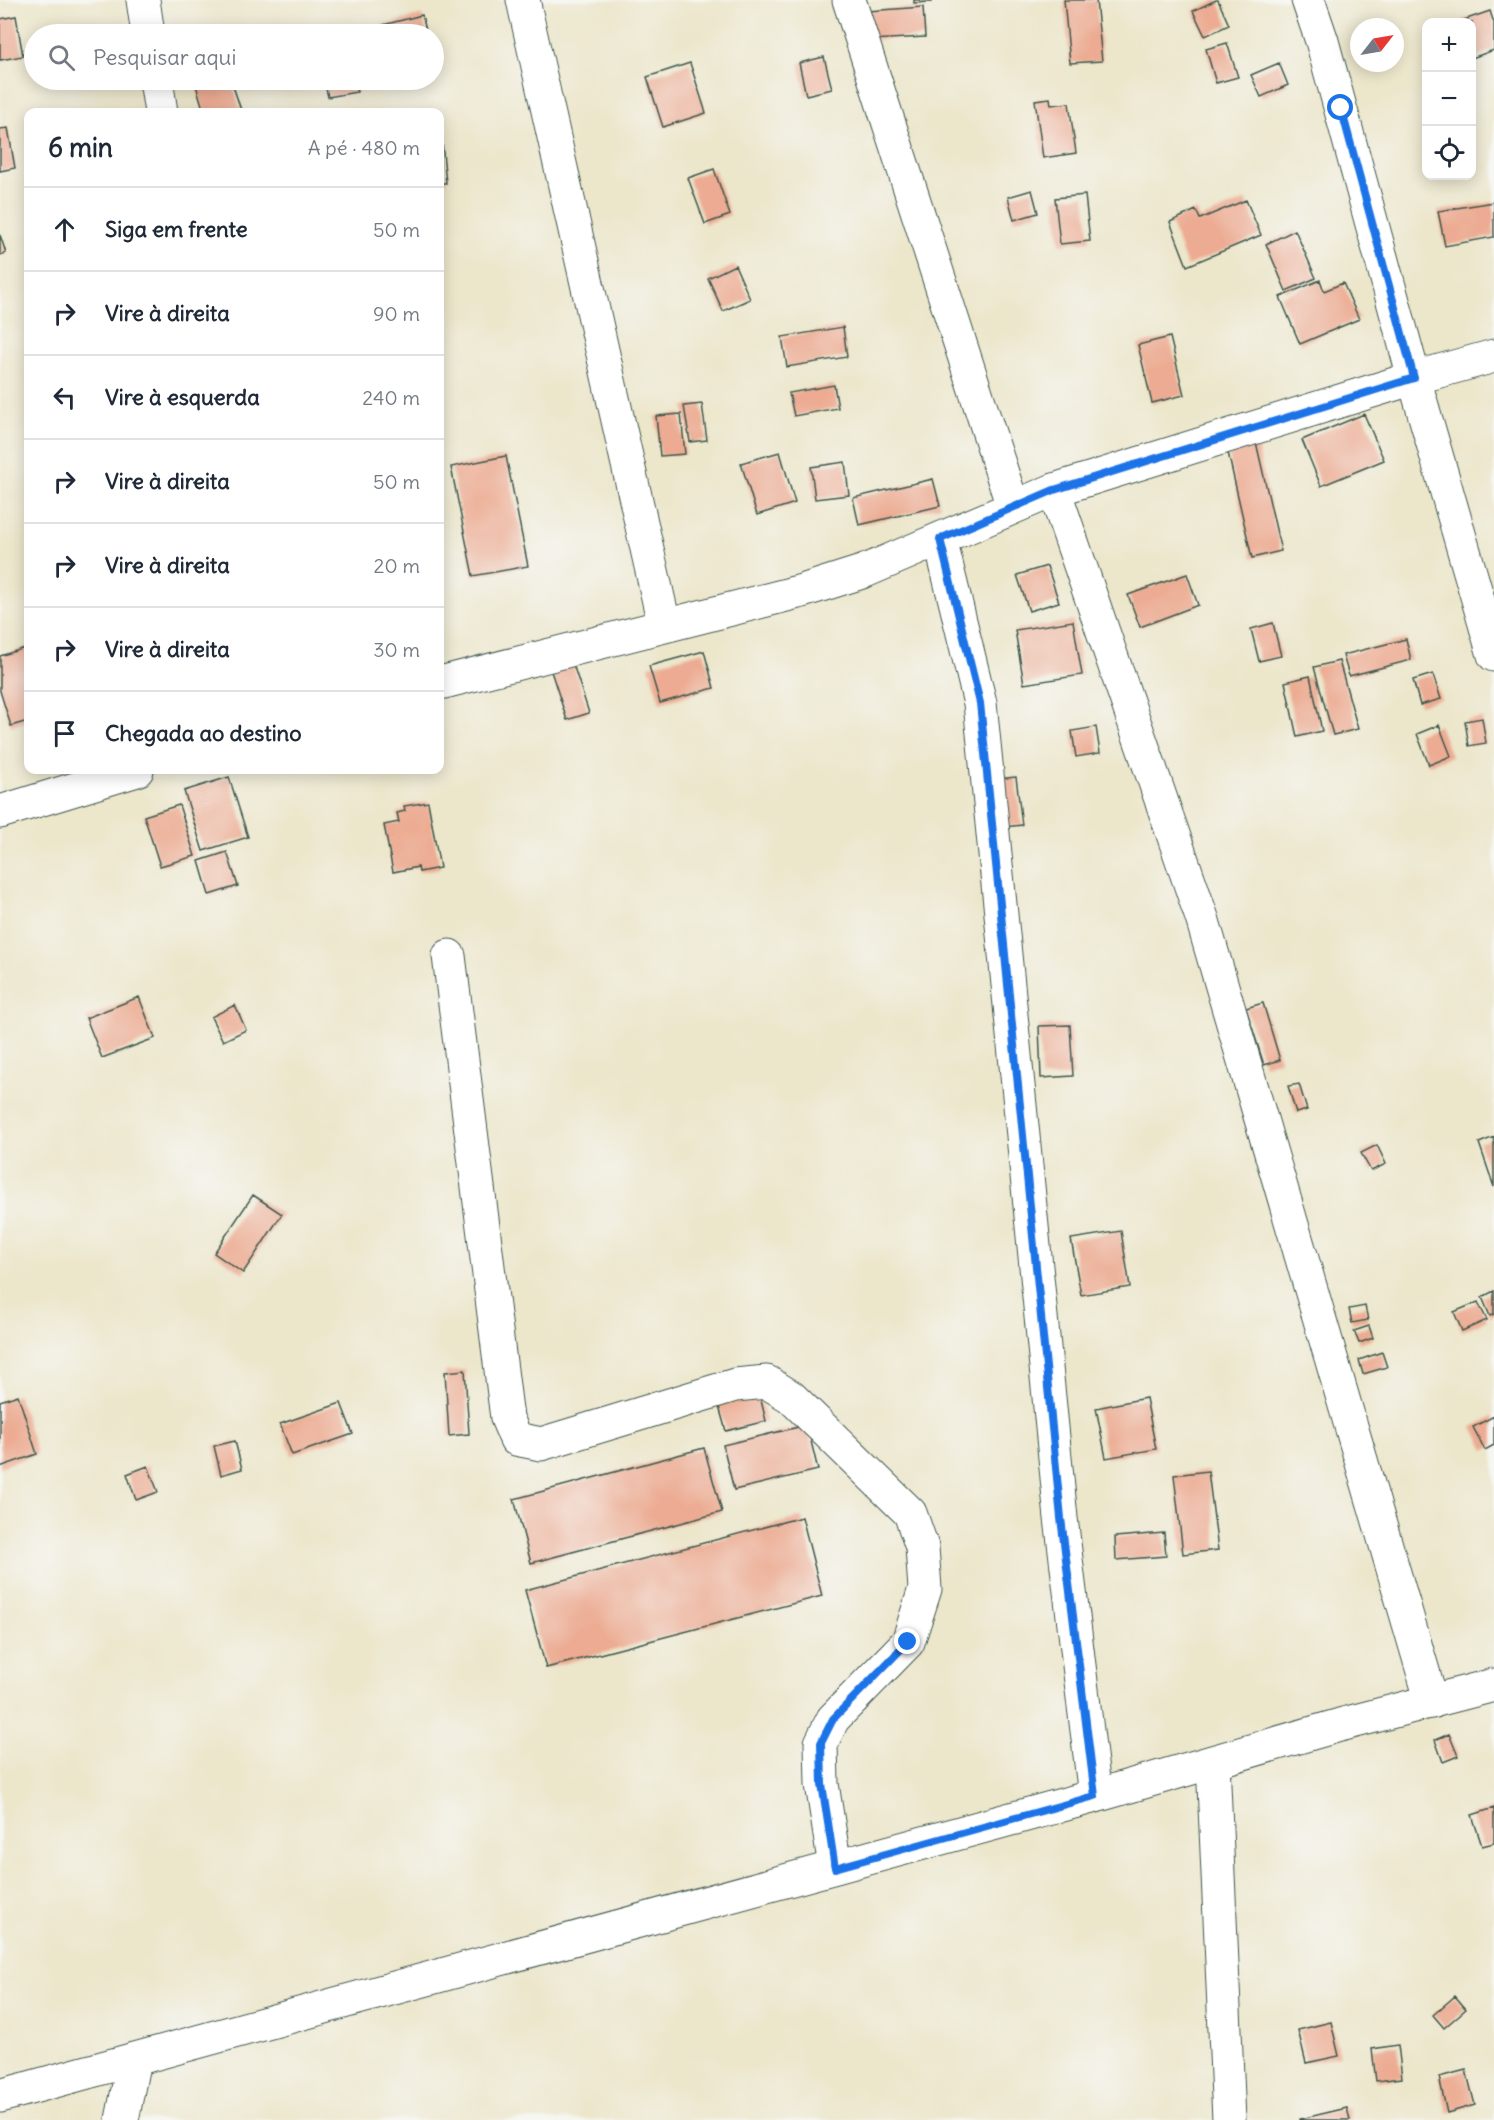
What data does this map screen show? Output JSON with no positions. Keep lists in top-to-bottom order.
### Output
{
  "north": "top right",
  "page": {
    "map_buttons": ["+", "−"],
    "search": "Pesquisar aqui",
    "heading": ["6 min", "A pé · 480 m"],
    "list": [
      ["Siga em frente", "50 m"],
      ["Vire à direita", "90 m"],
      ["Vire à esquerda", "240 m"],
      ["Vire à direita", "50 m"],
      ["Vire à direita", "20 m"],
      ["Vire à direita", "30 m"],
      "Chegada ao destino"
    ]
  }
}
